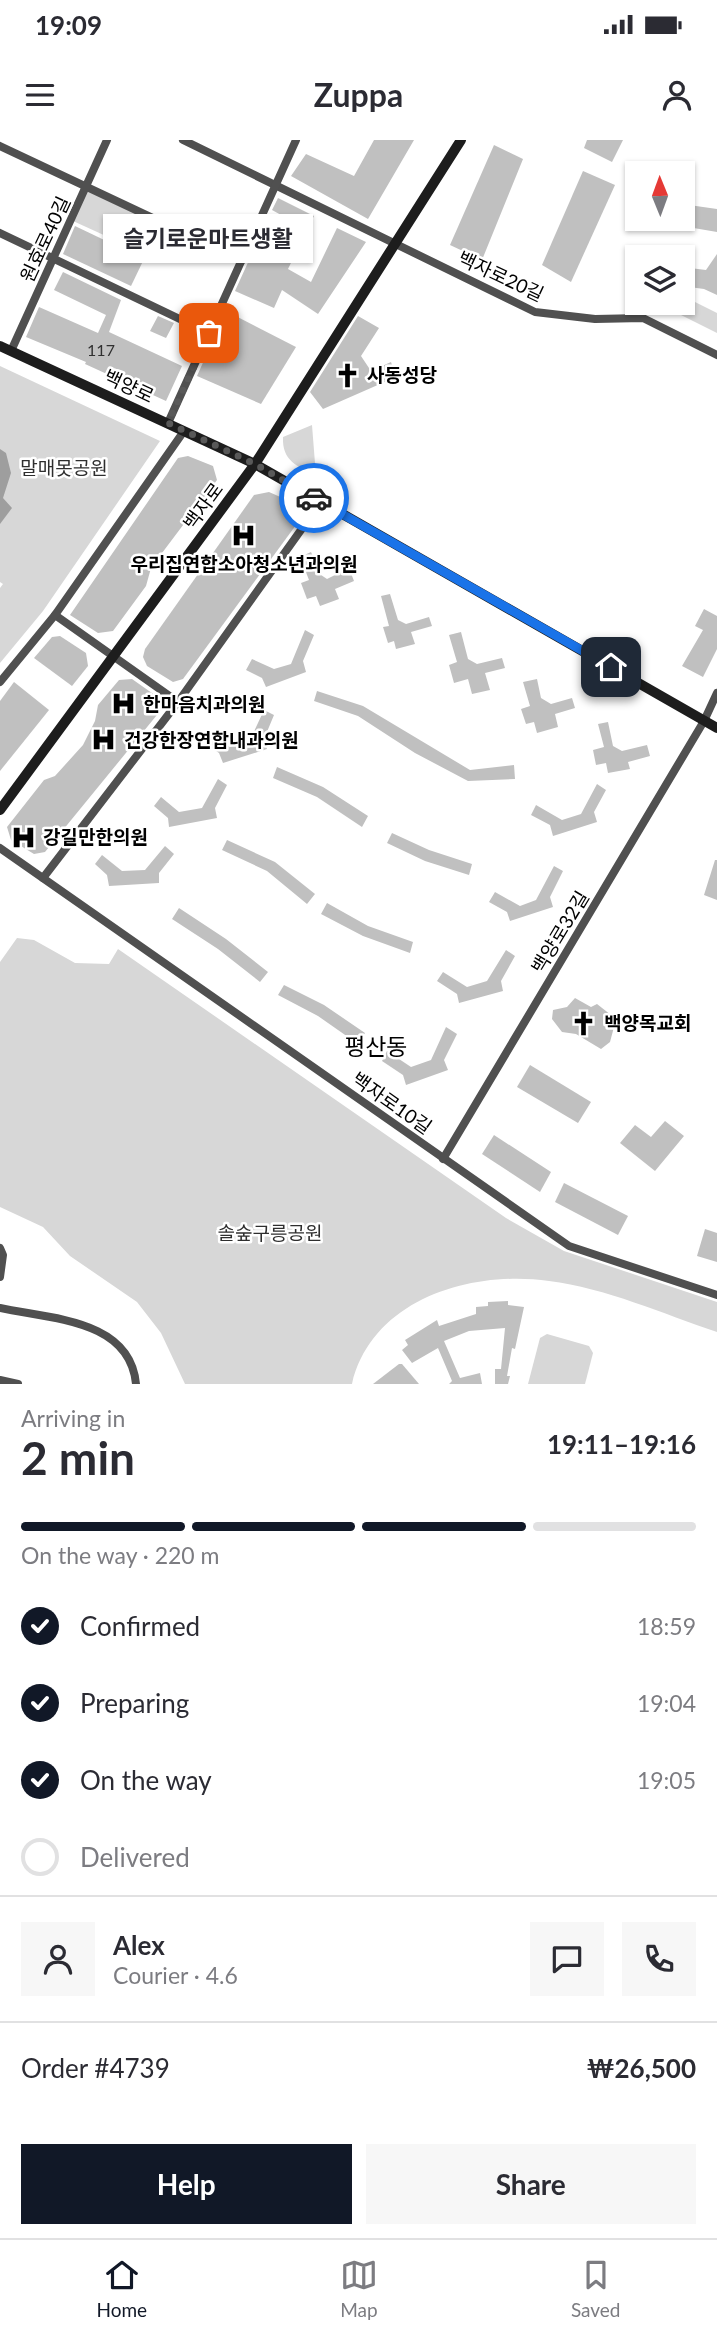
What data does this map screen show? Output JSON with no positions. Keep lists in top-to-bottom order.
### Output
{
  "streets": {
    "street": [
      "원효로40길",
      "백자로20길",
      "백양로",
      "백자로",
      "백양로32길",
      "백자로10길"
    ]
  },
  "crossings": [
    ["원효로40길", "백양로"],
    ["백자로20길", "백자로"],
    ["백양로", "백자로"],
    ["백양로", "백양로32길"],
    ["백양로32길", "백자로10길"]
  ],
  "districts": ["평산동"],
  "parks": ["말매못공원", "솔숲구릉공원"],
  "places": {
    "other": ["슬기로운마트생활"],
    "church": ["사동성당", "백양목교회"],
    "hospital": [
      "우리집연합소아청소년과의원",
      "한마음치과의원",
      "건강한장연합내과의원",
      "강길만한의원"
    ]
  },
  "house_numbers": ["117"],
  "north": "top",
  "page": {
    "status": "19:09",
    "header": "Zuppa",
    "bubble": "슬기로운마트생활",
    "heading": ["2 min", "Arriving in", "19:11–19:16"],
    "panel": [
      "Alex",
      "Courier · 4.6",
      "Order #4739",
      "₩26,500"
    ],
    "bar": "On the way · 220 m",
    "list": [
      ["Confirmed", "18:59"],
      ["Preparing", "19:04"],
      ["On the way", "19:05"],
      "Delivered"
    ],
    "buttons": ["Help", "Share"],
    "tabs": ["Home", "Map", "Saved"]
  }
}
